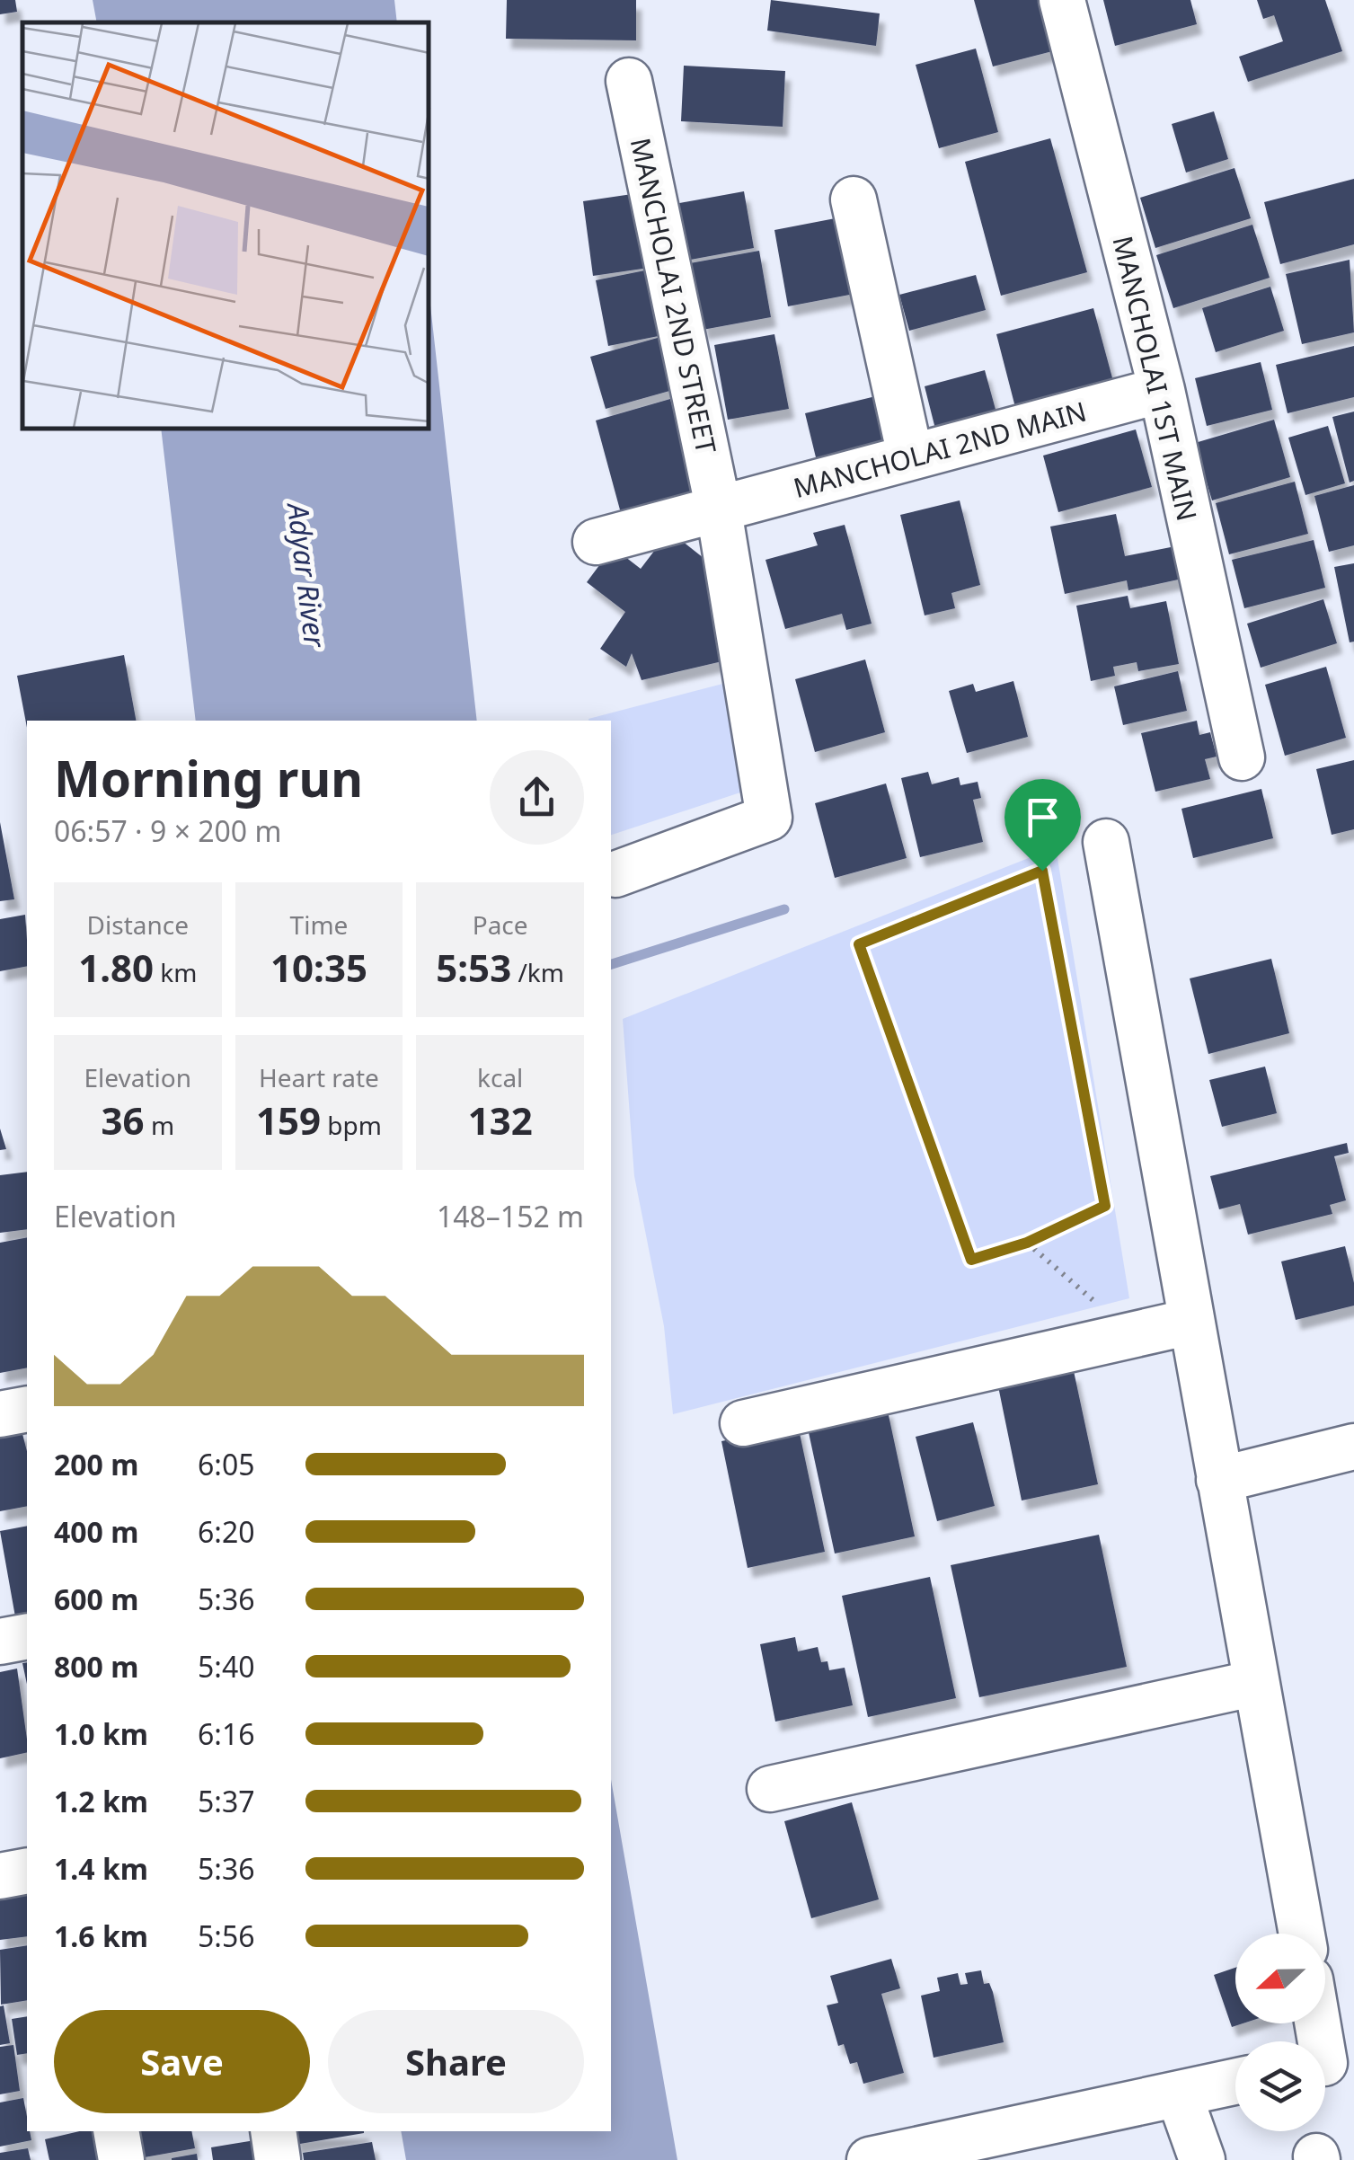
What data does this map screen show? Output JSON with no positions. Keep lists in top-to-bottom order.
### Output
{
  "streets": {
    "street": ["MANCHOLAI 2ND STREET", "MANCHOLAI 1ST MAIN", "MANCHOLAI 2ND MAIN"]
  },
  "crossings": [
    ["MANCHOLAI 2ND STREET", "MANCHOLAI 2ND MAIN"],
    ["MANCHOLAI 1ST MAIN", "MANCHOLAI 2ND MAIN"]
  ],
  "water": ["Adyar River"],
  "north": "left",
  "page": {
    "heading": ["Morning run", "06:57 · 9 × 200 m"],
    "stats": [
      ["Distance", "1.80 km"],
      ["Time", "10:35"],
      ["Pace", "5:53 /km"],
      ["Elevation", "36 m"],
      ["Heart rate", "159 bpm"],
      ["kcal", "132"]
    ],
    "chart": ["Elevation", "148–152 m"],
    "list": [
      {
        "name": "200 m",
        "note": "6:05"
      },
      {
        "name": "400 m",
        "note": "6:20"
      },
      {
        "name": "600 m",
        "note": "5:36"
      },
      {
        "name": "800 m",
        "note": "5:40"
      },
      {
        "name": "1.0 km",
        "note": "6:16"
      },
      {
        "name": "1.2 km",
        "note": "5:37"
      },
      {
        "name": "1.4 km",
        "note": "5:36"
      },
      {
        "name": "1.6 km",
        "note": "5:56"
      }
    ],
    "buttons": ["Save", "Share"]
  }
}
